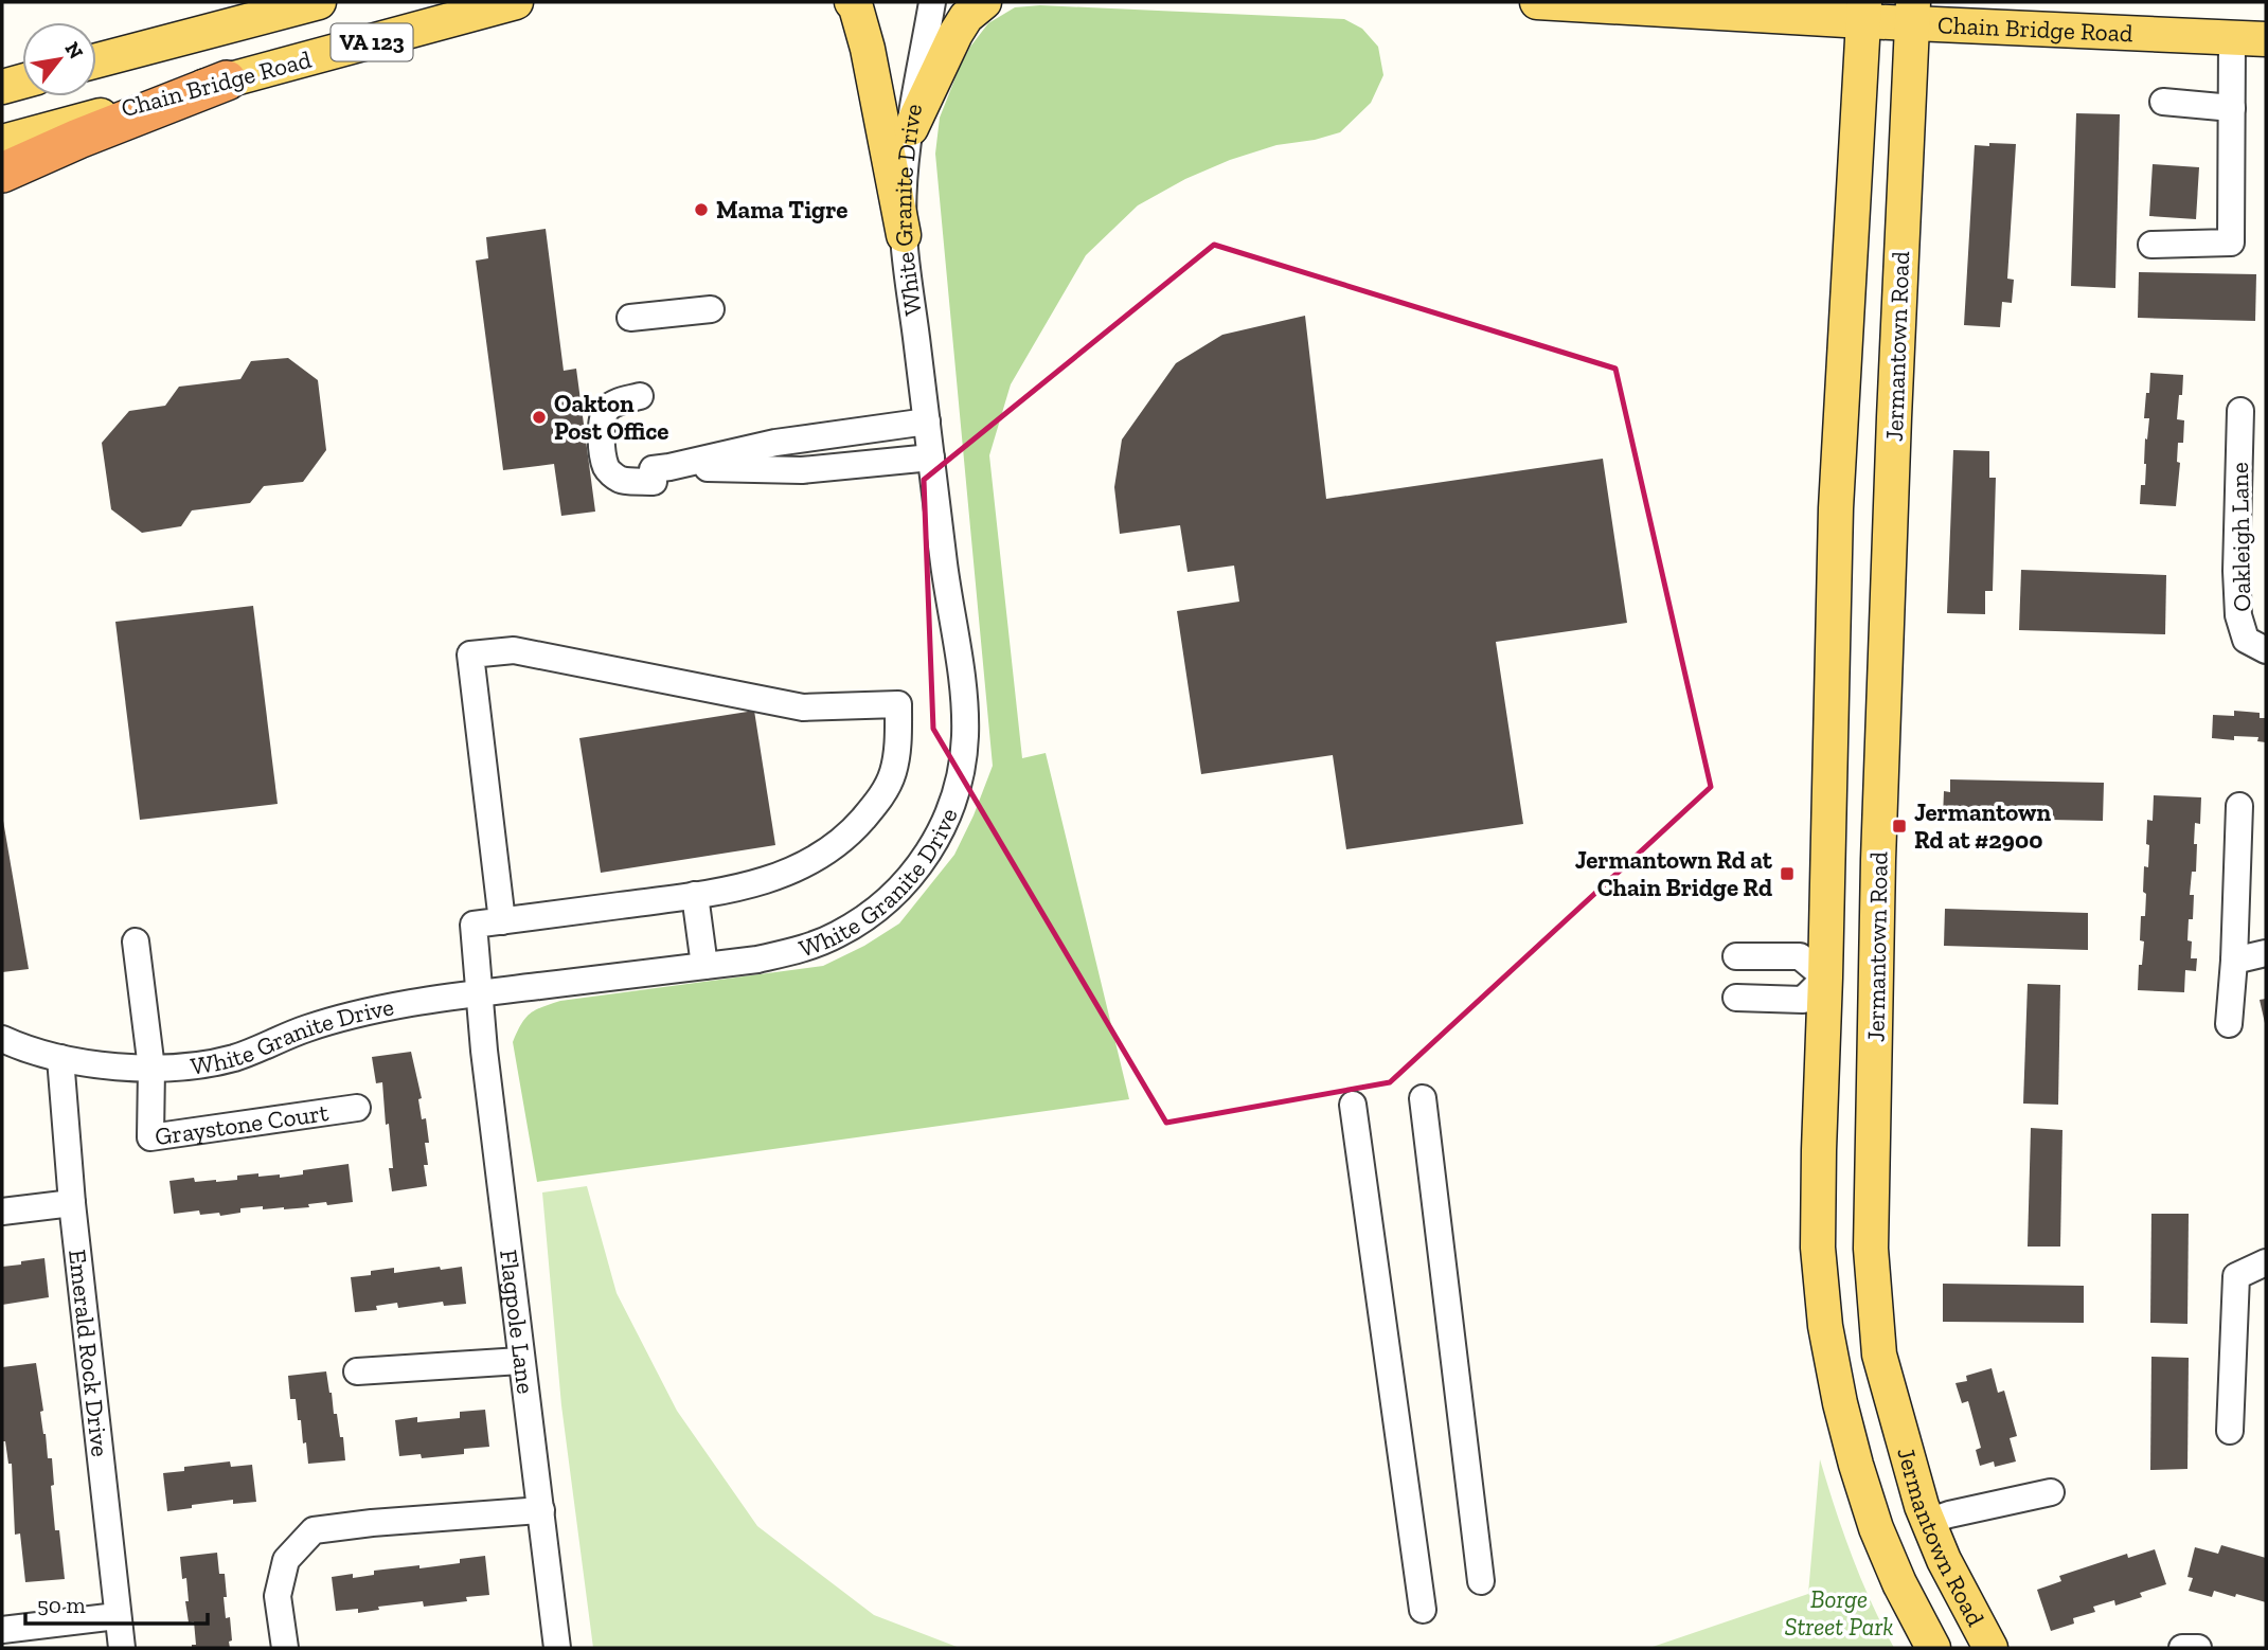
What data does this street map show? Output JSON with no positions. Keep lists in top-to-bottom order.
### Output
{
  "streets": {
    "main road": ["Chain Bridge Road", "VA 123", "Jermantown Road"],
    "street": [
      "White Granite Drive",
      "Oakleigh Lane",
      "Graystone Court",
      "Flagpole Lane",
      "Emerald Rock Drive"
    ]
  },
  "crossings": [
    ["Chain Bridge Road", "Jermantown Road"],
    ["White Granite Drive", "Graystone Court"],
    ["White Granite Drive", "Flagpole Lane"],
    ["White Granite Drive", "Emerald Rock Drive"]
  ],
  "parks": ["Borge Street Park"],
  "places": {
    "other": ["Mama Tigre", "Oakton Post Office"],
    "transit": ["Jermantown Rd at #2900", "Jermantown Rd at Chain Bridge Rd"]
  },
  "scale_bar": "50 m",
  "north": "top right"
}
